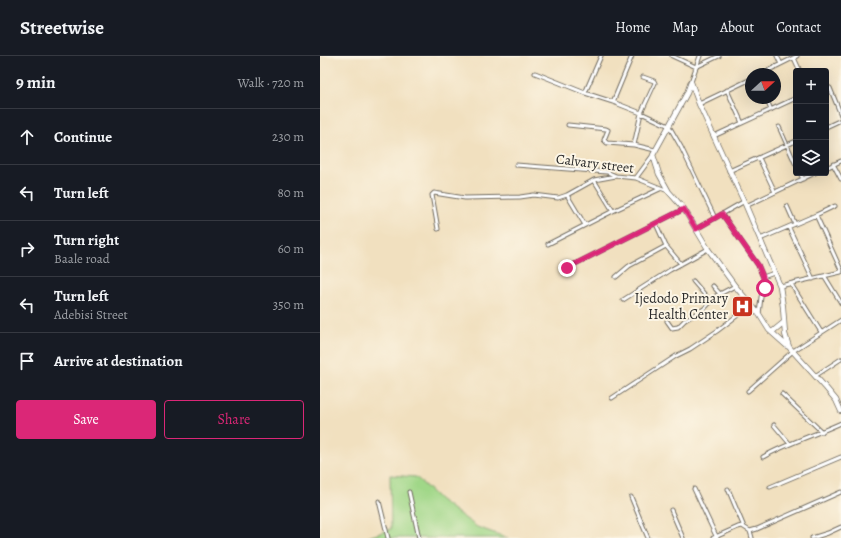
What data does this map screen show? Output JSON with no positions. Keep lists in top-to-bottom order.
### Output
{
  "streets": {
    "street": ["Calvary street"]
  },
  "places": {
    "hospital": ["Ijedodo Primary Health Center"]
  },
  "north": "right",
  "page": {
    "header": "Streetwise",
    "nav": [
      "Home",
      "Map",
      "About",
      "Contact"
    ],
    "heading": ["9 min", "Walk · 720 m"],
    "map_buttons": ["+", "−"],
    "list": [
      ["Continue", "230 m"],
      ["Turn left", "80 m"],
      ["Turn right", "Baale road", "60 m"],
      ["Turn left", "Adebisi Street", "350 m"],
      "Arrive at destination"
    ],
    "buttons": ["Save", "Share"]
  }
}
